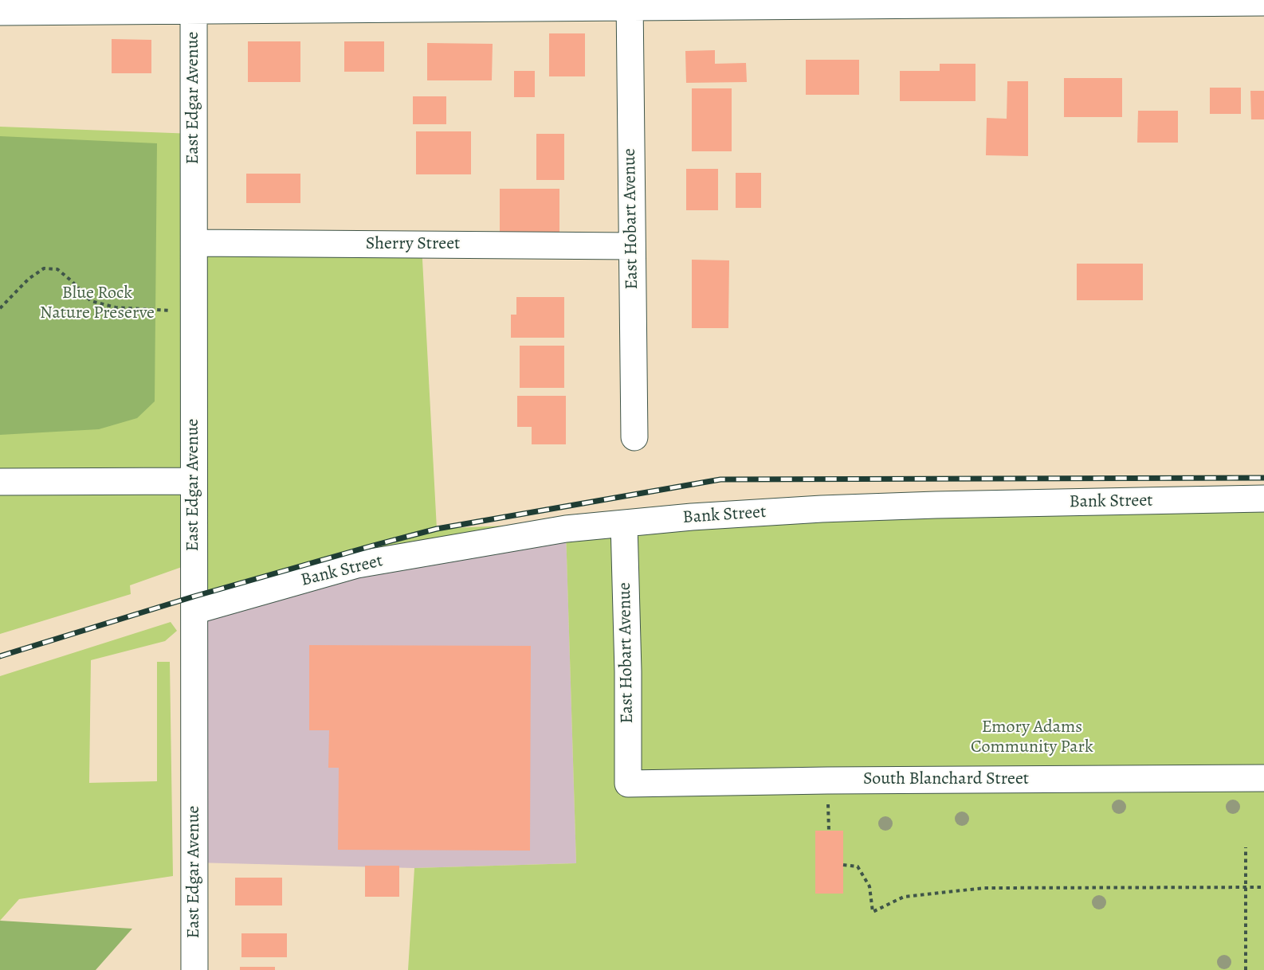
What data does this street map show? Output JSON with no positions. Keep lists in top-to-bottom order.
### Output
{
  "streets": {
    "street": [
      "East Edgar Avenue",
      "East Hobart Avenue",
      "Sherry Street",
      "Bank Street",
      "South Blanchard Street"
    ]
  },
  "crossings": [
    ["East Edgar Avenue", "Sherry Street"],
    ["East Edgar Avenue", "Bank Street"],
    ["East Hobart Avenue", "Sherry Street"],
    ["East Hobart Avenue", "Bank Street"],
    ["East Hobart Avenue", "South Blanchard Street"]
  ],
  "parks": ["Blue Rock Nature Preserve", "Emory Adams Community Park"]
}
